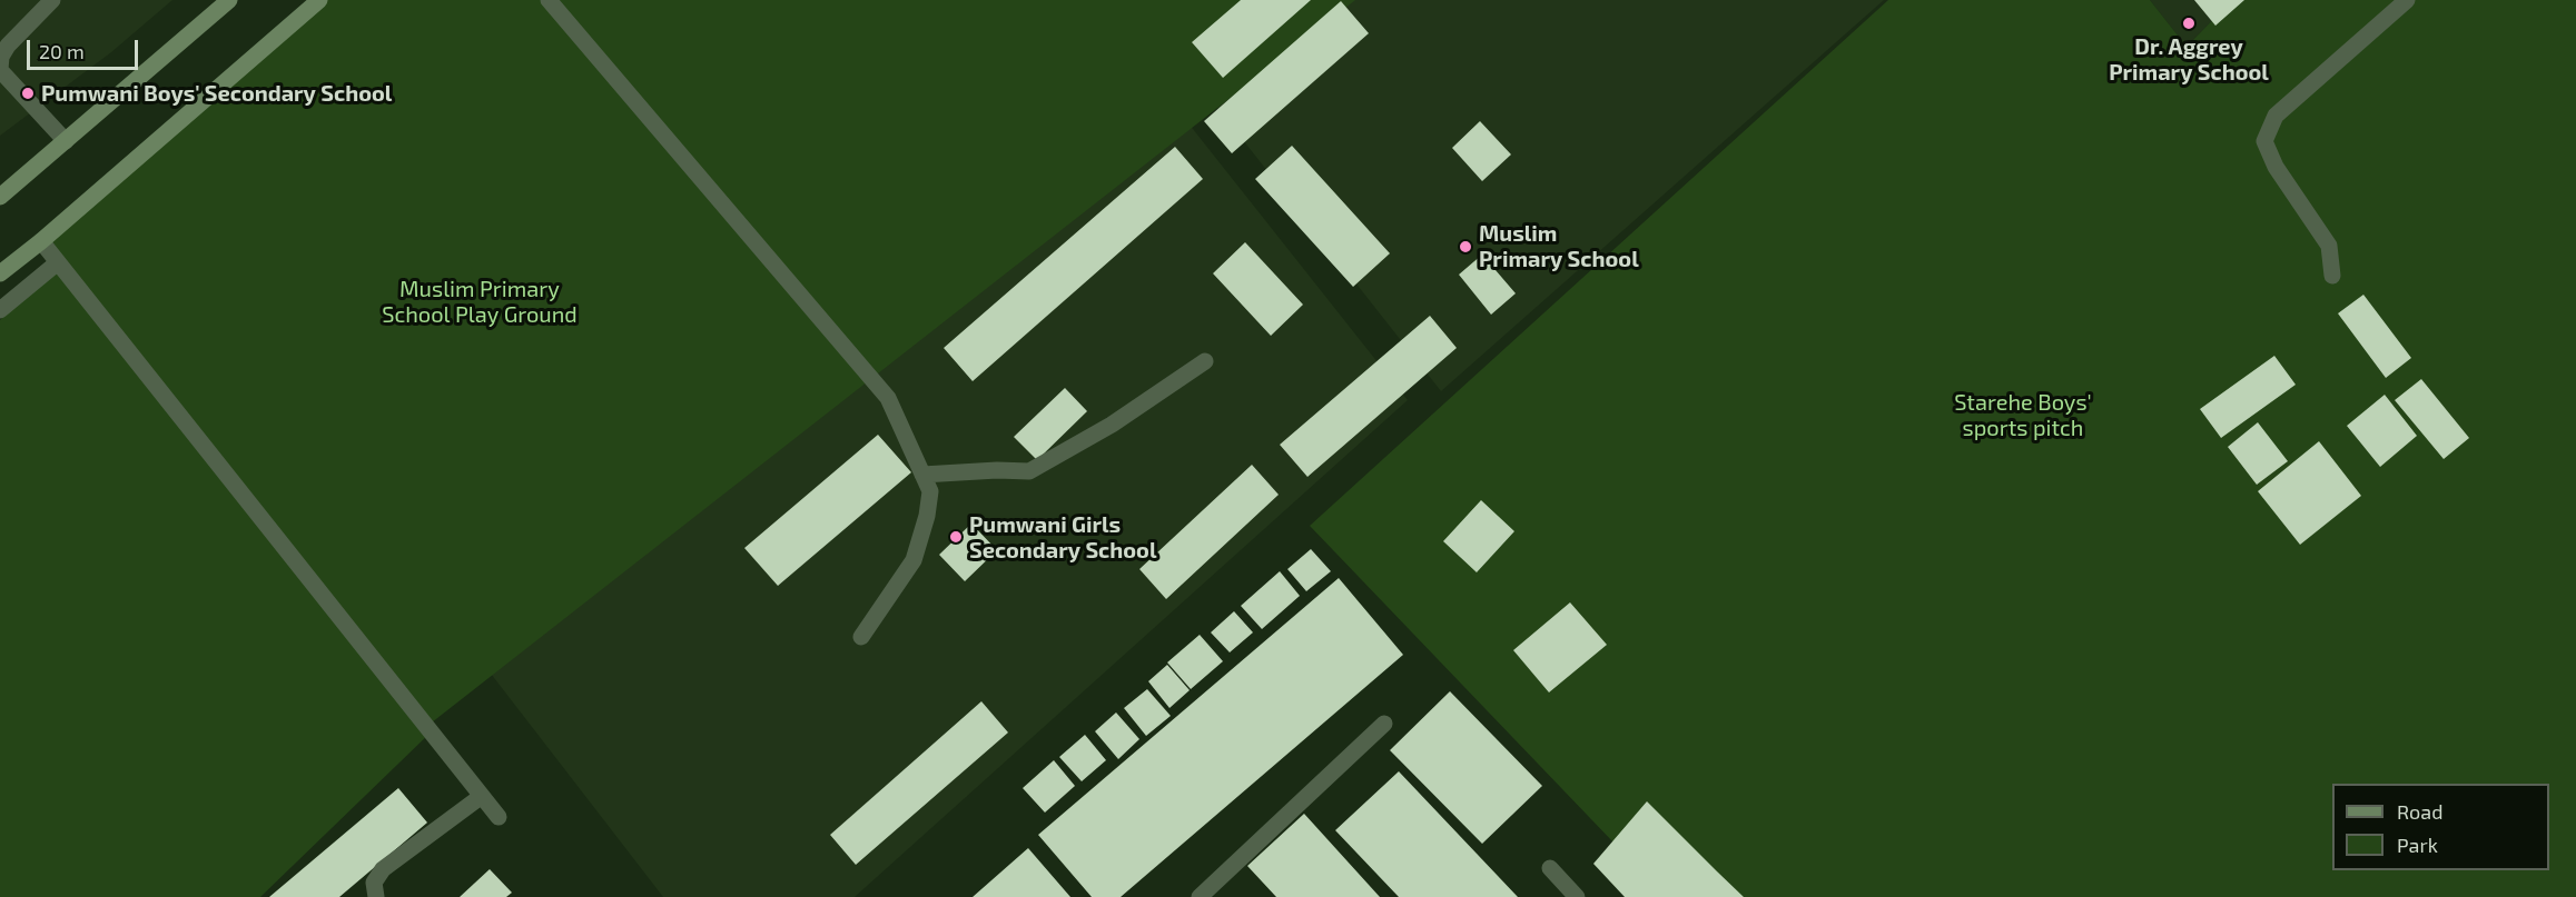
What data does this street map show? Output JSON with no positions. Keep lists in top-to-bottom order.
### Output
{
  "parks": ["Muslim Primary School Play Ground", "Starehe Boys' sports pitch"],
  "places": [
    "Dr. Aggrey Primary School",
    "Pumwani Boys' Secondary School",
    "Muslim Primary School",
    "Pumwani Girls Secondary School"
  ],
  "legend": ["Road", "Park"],
  "scale_bar": "20 m"
}
